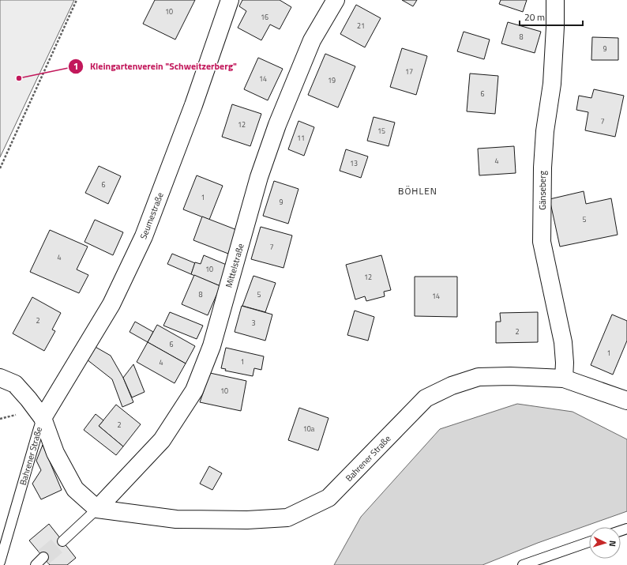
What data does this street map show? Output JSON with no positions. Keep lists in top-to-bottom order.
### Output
{
  "streets": {
    "street": [
      "Gänseberg",
      "Seumestraße",
      "Mittelstraße",
      "Bahrener Straße"
    ]
  },
  "crossings": [
    ["Gänseberg", "Bahrener Straße"],
    ["Seumestraße", "Bahrener Straße"],
    ["Mittelstraße", "Bahrener Straße"]
  ],
  "districts": ["BÖHLEN"],
  "places": ["Kleingartenverein \"Schweitzerberg\""],
  "house_numbers": [
    "10",
    "16",
    "21",
    "8",
    "9",
    "17",
    "14",
    "19",
    "6",
    "7",
    "12",
    "15",
    "11",
    "4",
    "13",
    "6",
    "1",
    "9",
    "5",
    "7",
    "4",
    "10",
    "12",
    "8",
    "5",
    "14",
    "2",
    "3",
    "2",
    "6",
    "1",
    "1",
    "4",
    "10",
    "2",
    "10a"
  ],
  "scale_bar": "20 m",
  "north": "right"
}
